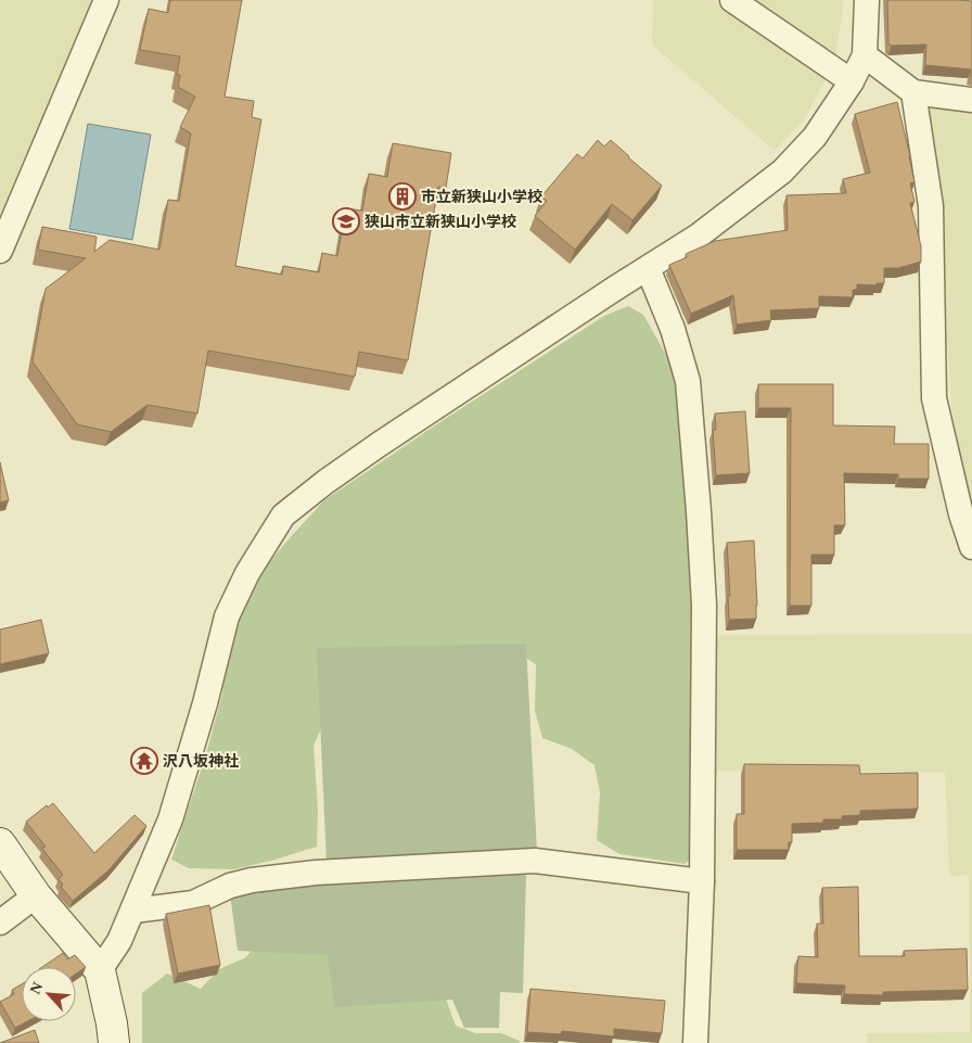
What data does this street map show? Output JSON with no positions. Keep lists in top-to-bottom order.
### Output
{
  "places": {
    "building": ["市立新狭山小学校"],
    "school or university": ["狭山市立新狭山小学校"],
    "temple": ["沢八坂神社"]
  },
  "north": "top left"
}
